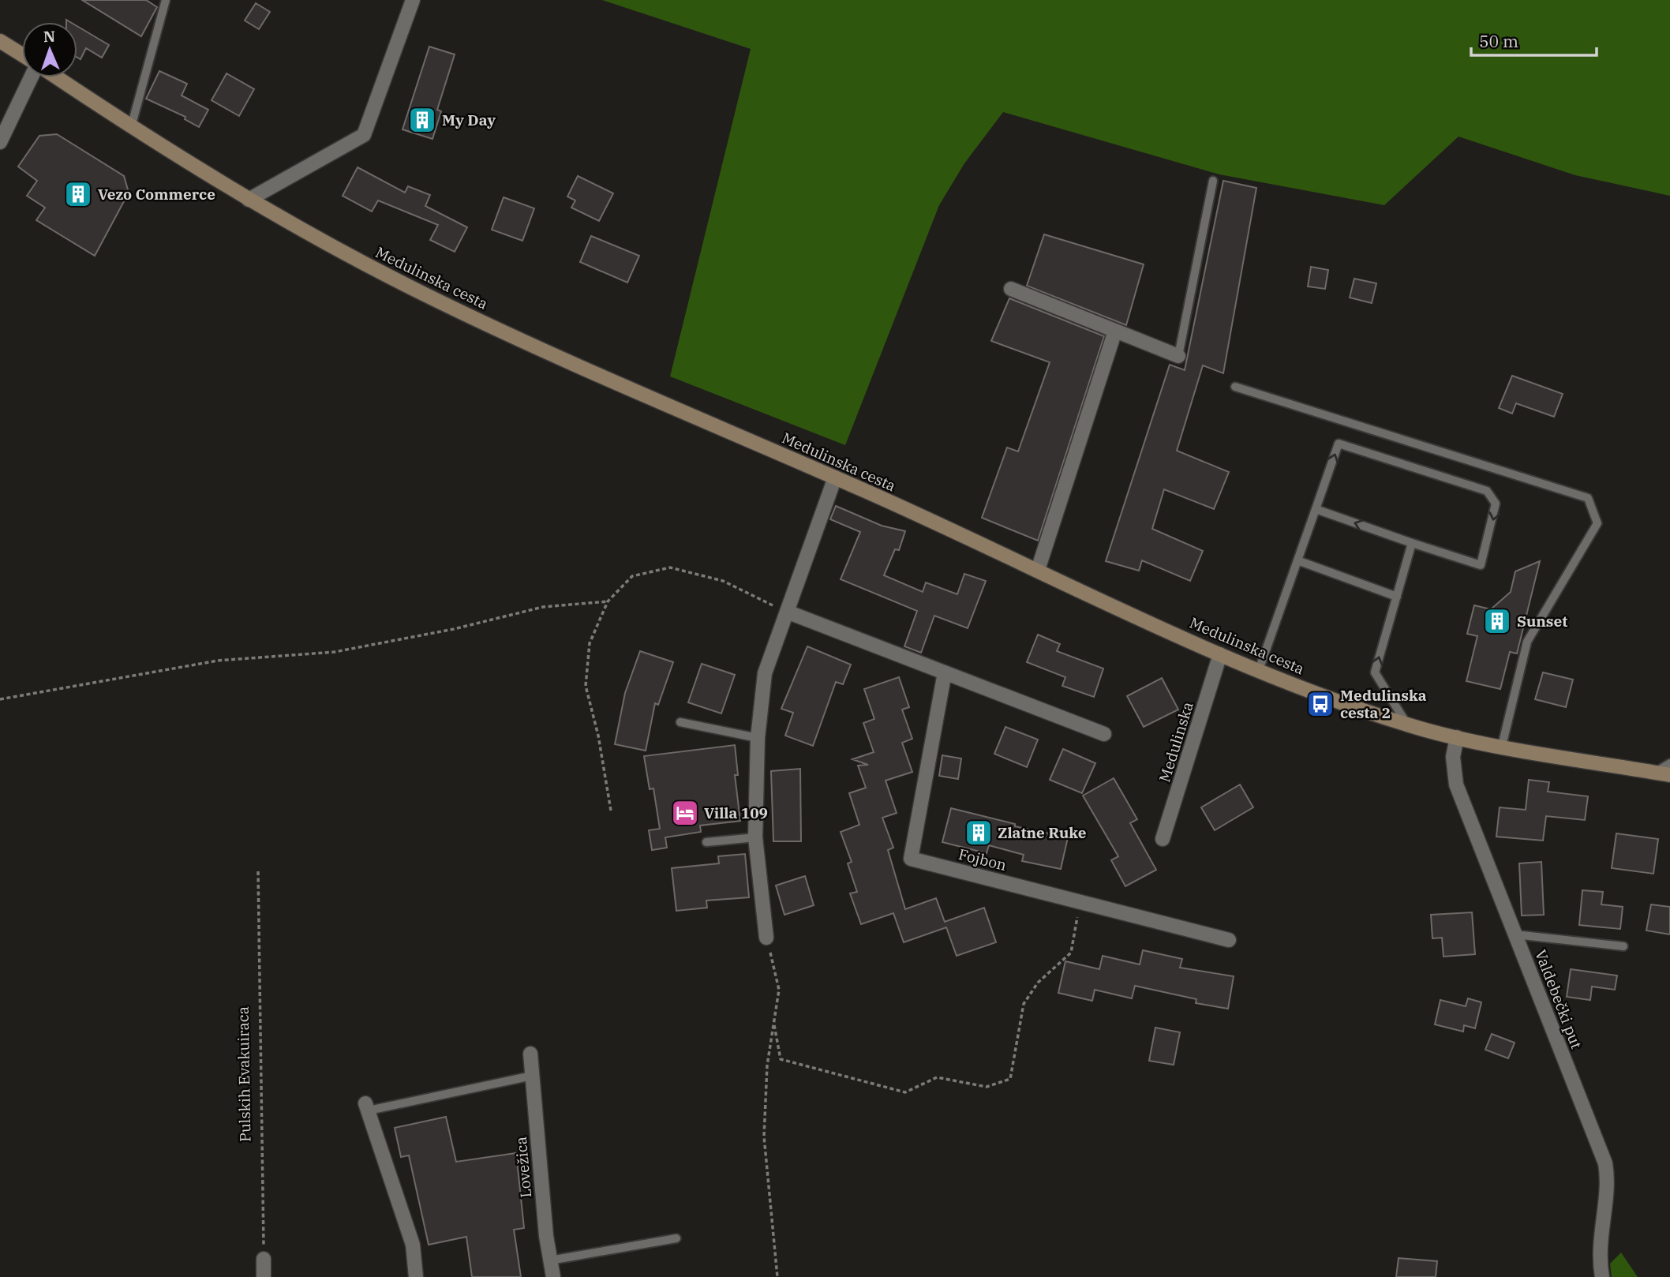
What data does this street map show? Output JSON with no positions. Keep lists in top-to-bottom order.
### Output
{
  "streets": {
    "main road": ["Medulinska cesta"],
    "street": [
      "Medulinska",
      "Fojbon",
      "Valdebečki put",
      "Lovežica"
    ],
    "path": ["Pulskih Evakuiraca"]
  },
  "crossings": [
    ["Medulinska cesta", "Medulinska"],
    ["Medulinska cesta", "Valdebečki put"]
  ],
  "places": {
    "building": [
      "My Day",
      "Vezo Commerce",
      "Sunset",
      "Zlatne Ruke"
    ],
    "bus stop": ["Medulinska cesta 2"],
    "hotel": ["Villa 109"]
  },
  "scale_bar": "50 m",
  "north": "top"
}
